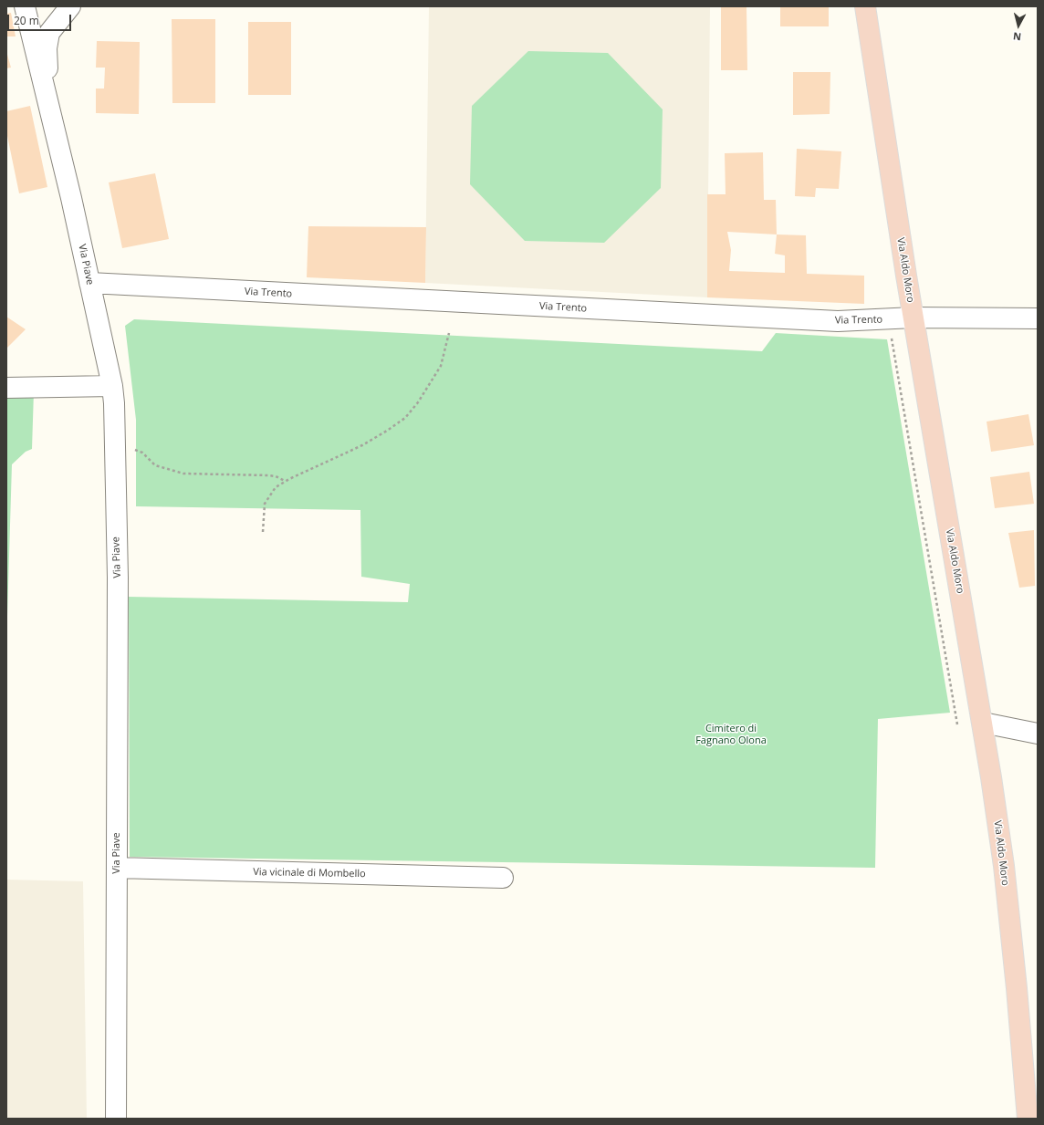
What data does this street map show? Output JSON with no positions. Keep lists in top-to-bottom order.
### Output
{
  "streets": {
    "main road": ["Via Aldo Moro"],
    "street": ["Via Piave", "Via Trento", "Via vicinale di Mombello"]
  },
  "crossings": [
    ["Via Piave", "Via Trento"],
    ["Via Piave", "Via vicinale di Mombello"],
    ["Via Aldo Moro", "Via Trento"]
  ],
  "parks": ["Cimitero di Fagnano Olona"],
  "scale_bar": "20 m",
  "north": "bottom"
}
